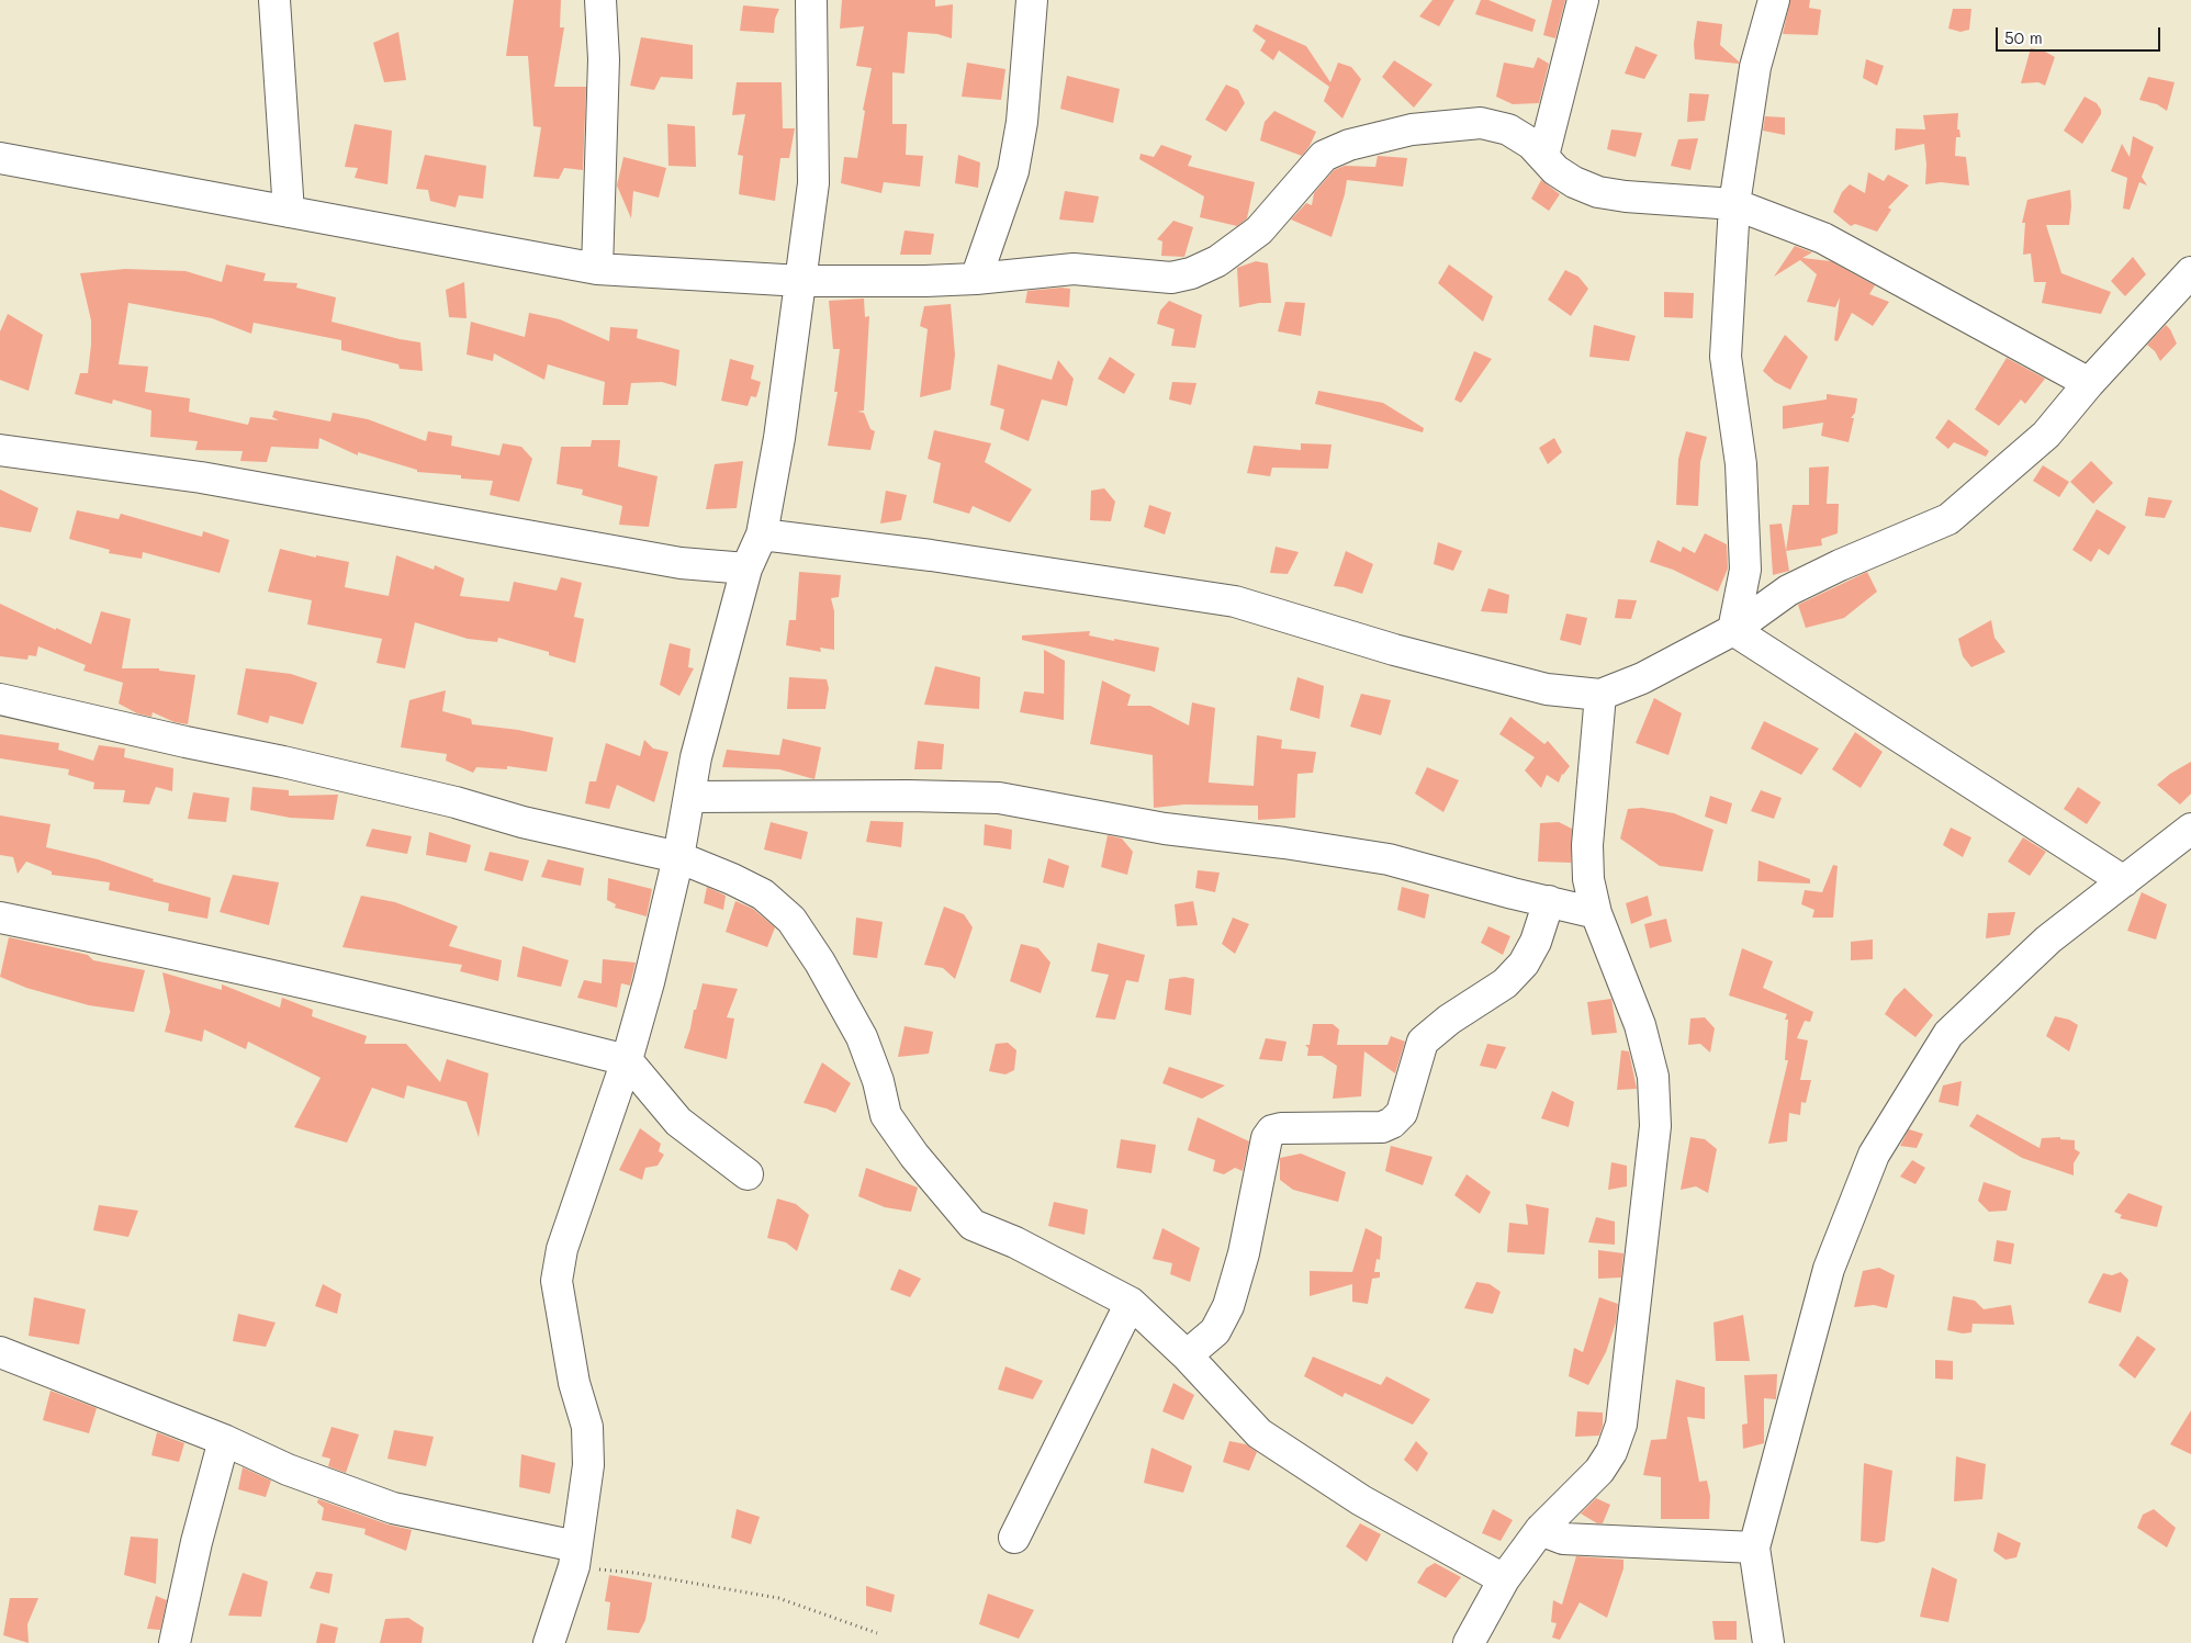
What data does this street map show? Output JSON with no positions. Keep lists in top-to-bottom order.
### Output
{
  "scale_bar": "50 m"
}
